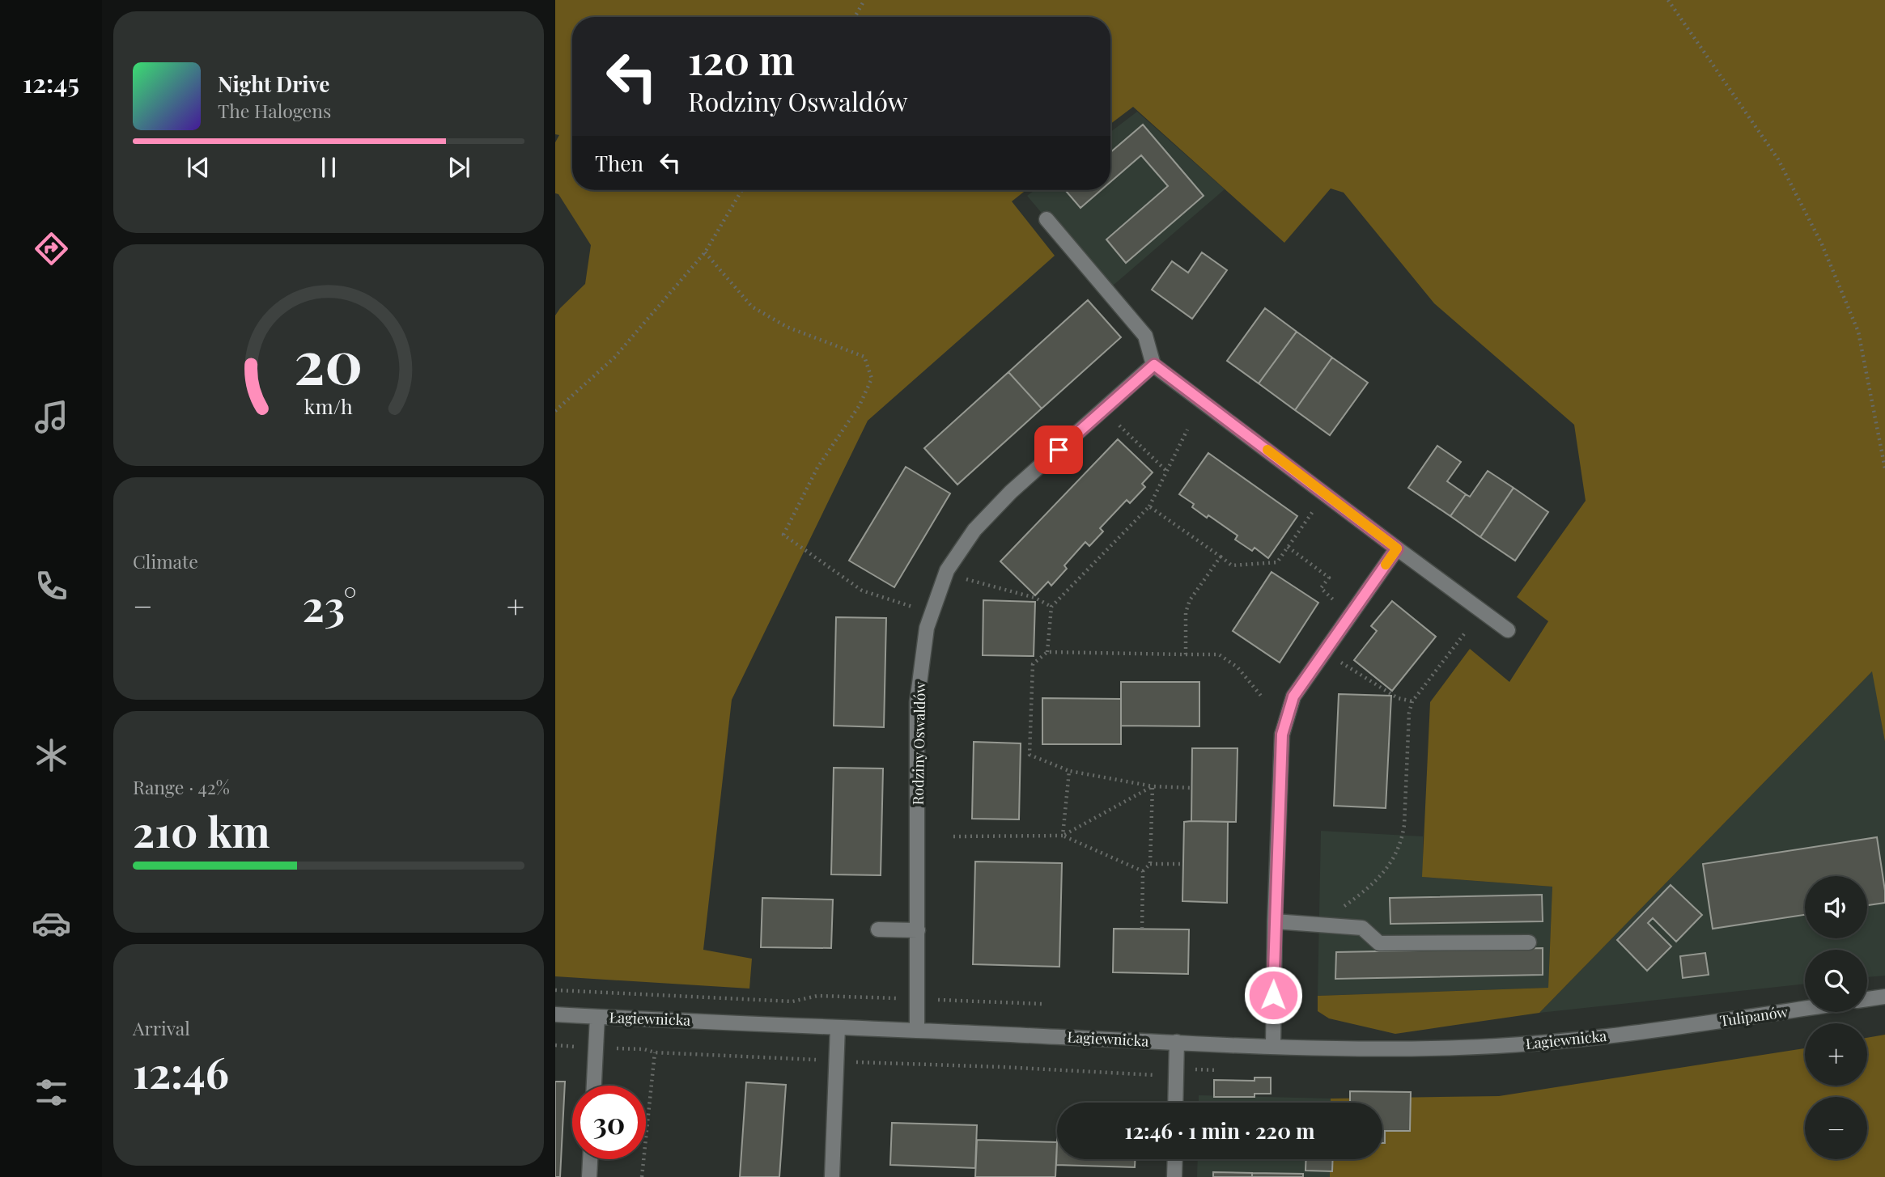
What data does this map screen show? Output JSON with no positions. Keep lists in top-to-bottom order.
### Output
{
  "streets": {
    "street": ["Rodziny Oswaldów", "Tulipanów", "Łagiewnicka"]
  },
  "crossings": [
    ["Rodziny Oswaldów", "Łagiewnicka"],
    ["Tulipanów", "Łagiewnicka"]
  ],
  "page": {
    "tabs": "12:45",
    "turn": ["120 m", "Rodziny Oswaldów"],
    "song": ["Night Drive", "The Halogens"],
    "then": "Then",
    "tile": [
      "Climate",
      ["Range · 42%", "210 km"],
      ["Arrival", "12:46"]
    ],
    "heat": ["−", "23°", "+"],
    "map_buttons": ["+", "−"],
    "limit": "30",
    "trip": "12:46 · 1 min · 220 m",
    "gauge": ["20", "km/h"]
  }
}
